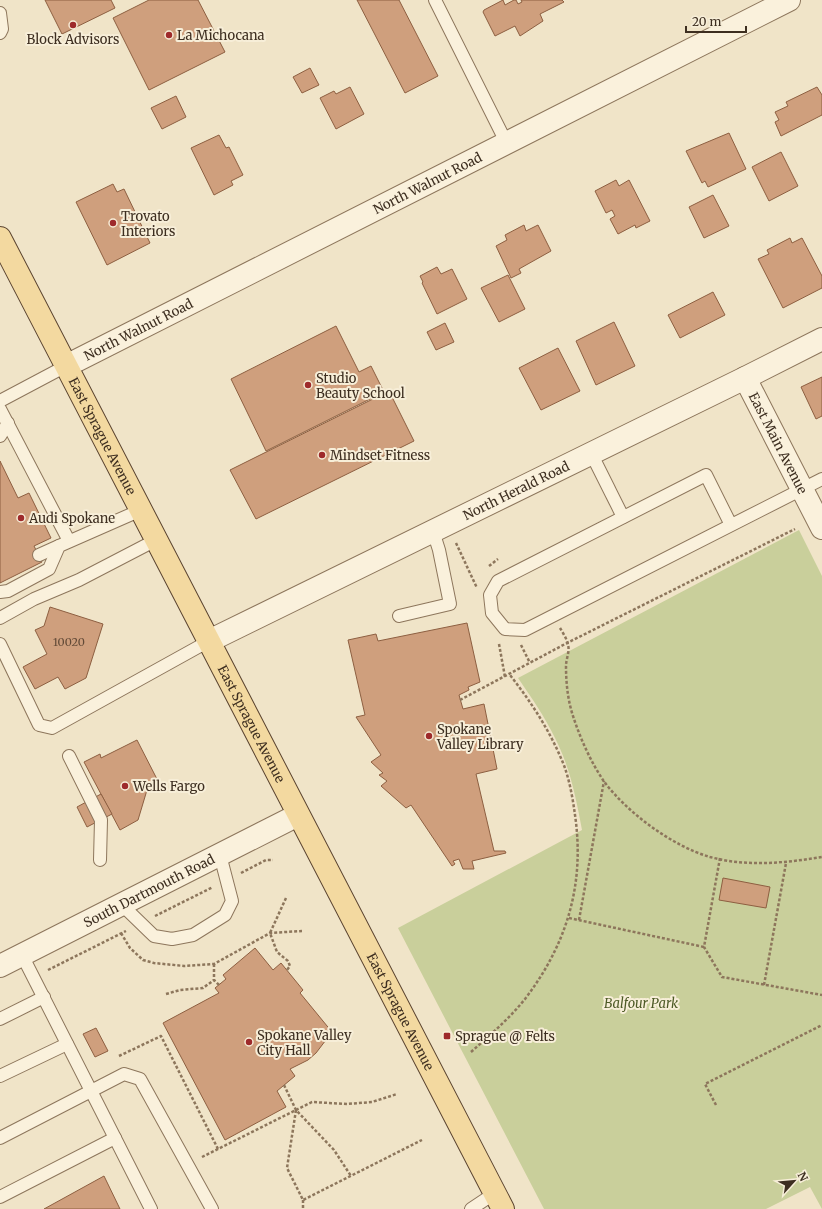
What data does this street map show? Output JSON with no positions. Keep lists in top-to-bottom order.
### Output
{
  "streets": {
    "main road": ["East Sprague Avenue"],
    "street": [
      "North Walnut Road",
      "East Main Avenue",
      "North Herald Road",
      "South Dartmouth Road"
    ]
  },
  "crossings": [
    ["North Walnut Road", "East Sprague Avenue"],
    ["East Sprague Avenue", "North Herald Road"],
    ["East Sprague Avenue", "South Dartmouth Road"],
    ["East Main Avenue", "North Herald Road"]
  ],
  "parks": ["Balfour Park"],
  "places": {
    "other": [
      "Block Advisors",
      "La Michocana",
      "Trovato Interiors",
      "Studio Beauty School",
      "Mindset Fitness",
      "Audi Spokane",
      "Spokane Valley Library",
      "Wells Fargo",
      "Spokane Valley City Hall"
    ],
    "transit": ["Sprague @ Felts"]
  },
  "house_numbers": ["10020"],
  "scale_bar": "20 m",
  "north": "top right"
}
